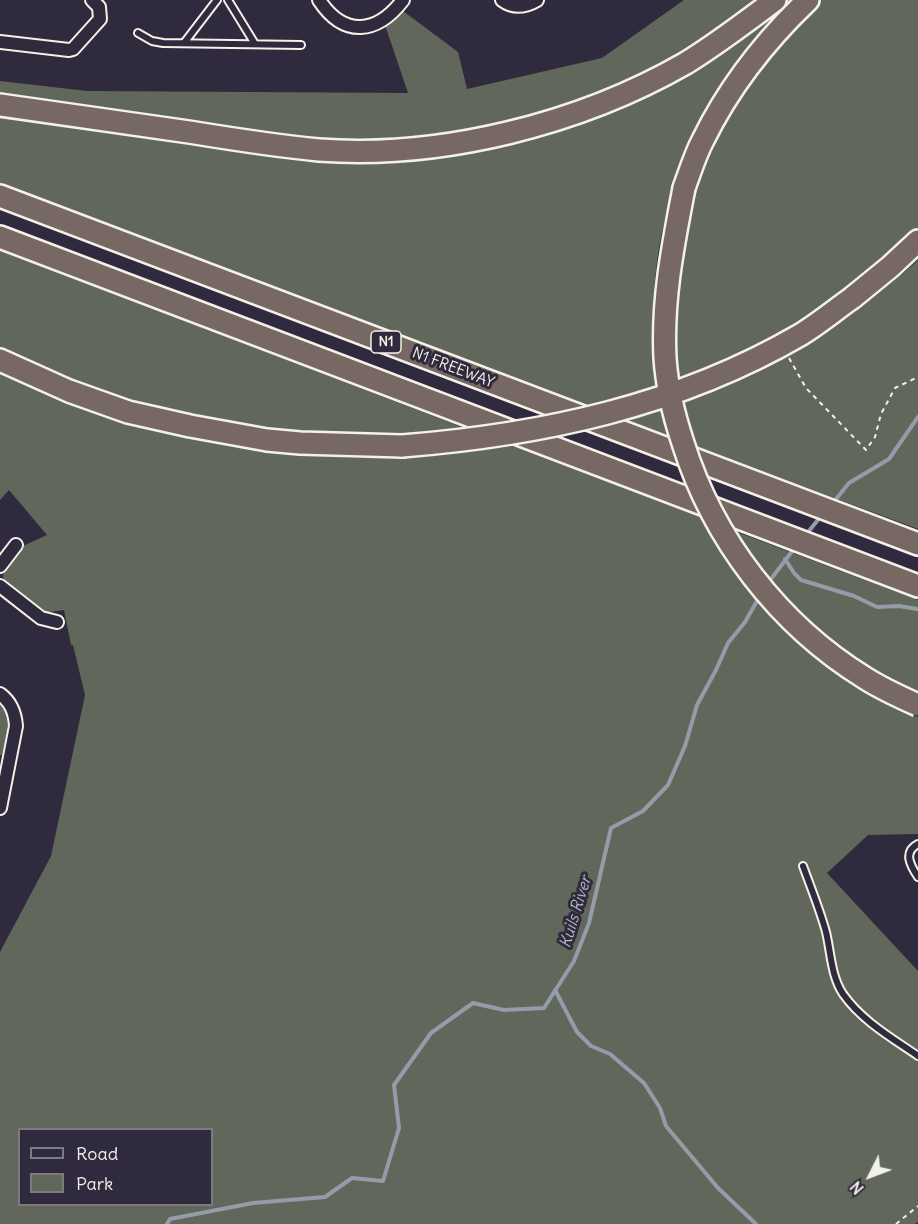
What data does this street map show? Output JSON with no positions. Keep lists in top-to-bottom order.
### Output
{
  "streets": {
    "highway": ["N1", "N1 FREEWAY"]
  },
  "water": ["Kuils River"],
  "legend": ["Road", "Park"],
  "north": "bottom left"
}
